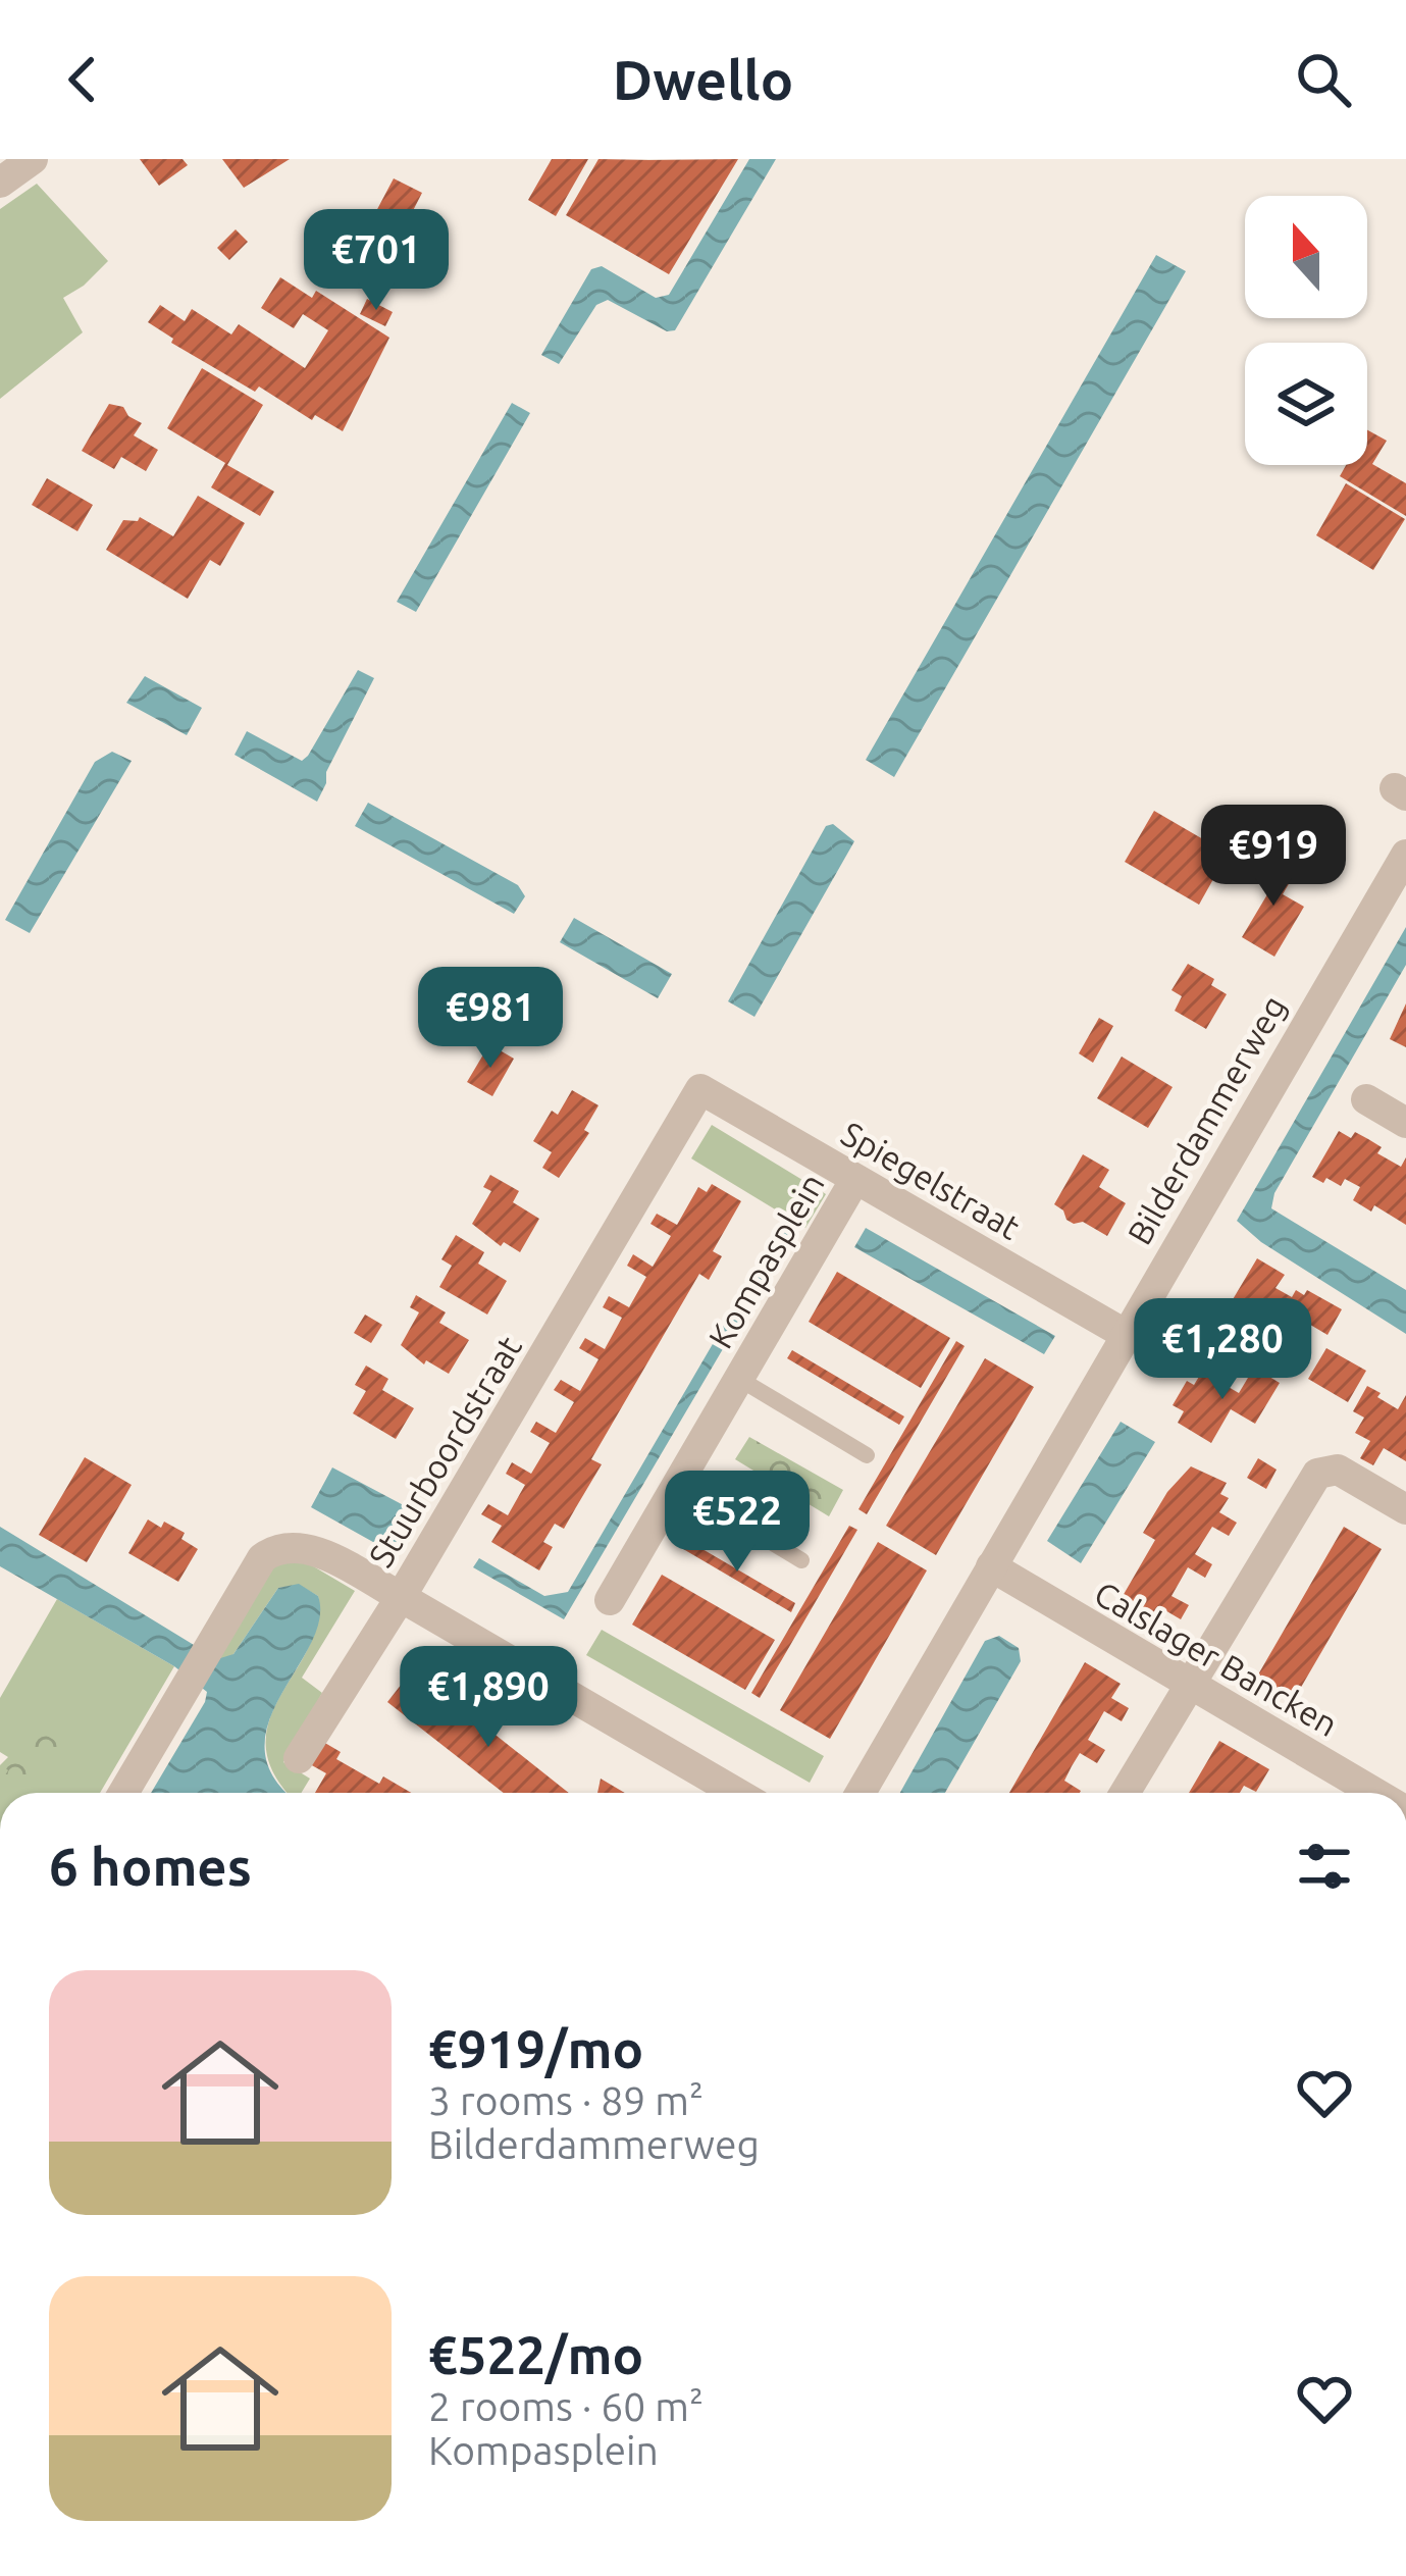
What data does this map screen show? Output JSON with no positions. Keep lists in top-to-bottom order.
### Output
{
  "streets": {
    "street": [
      "Bilderdammerweg",
      "Spiegelstraat",
      "Kompasplein",
      "Stuurboordstraat",
      "Calslager Bancken"
    ]
  },
  "crossings": [
    ["Bilderdammerweg", "Spiegelstraat"],
    ["Bilderdammerweg", "Calslager Bancken"],
    ["Spiegelstraat", "Kompasplein"],
    ["Spiegelstraat", "Stuurboordstraat"]
  ],
  "north": "top",
  "page": {
    "header": "Dwello",
    "price": [
      "€701",
      "€919",
      "€981",
      "€1,280",
      "€522",
      "€1,890"
    ],
    "heading": "6 homes",
    "list": [
      {
        "name": "€919/mo",
        "note": "3 rooms · 89 m² · Bilderdammerweg"
      },
      {
        "name": "€522/mo",
        "note": "2 rooms · 60 m² · Kompasplein"
      }
    ]
  }
}
